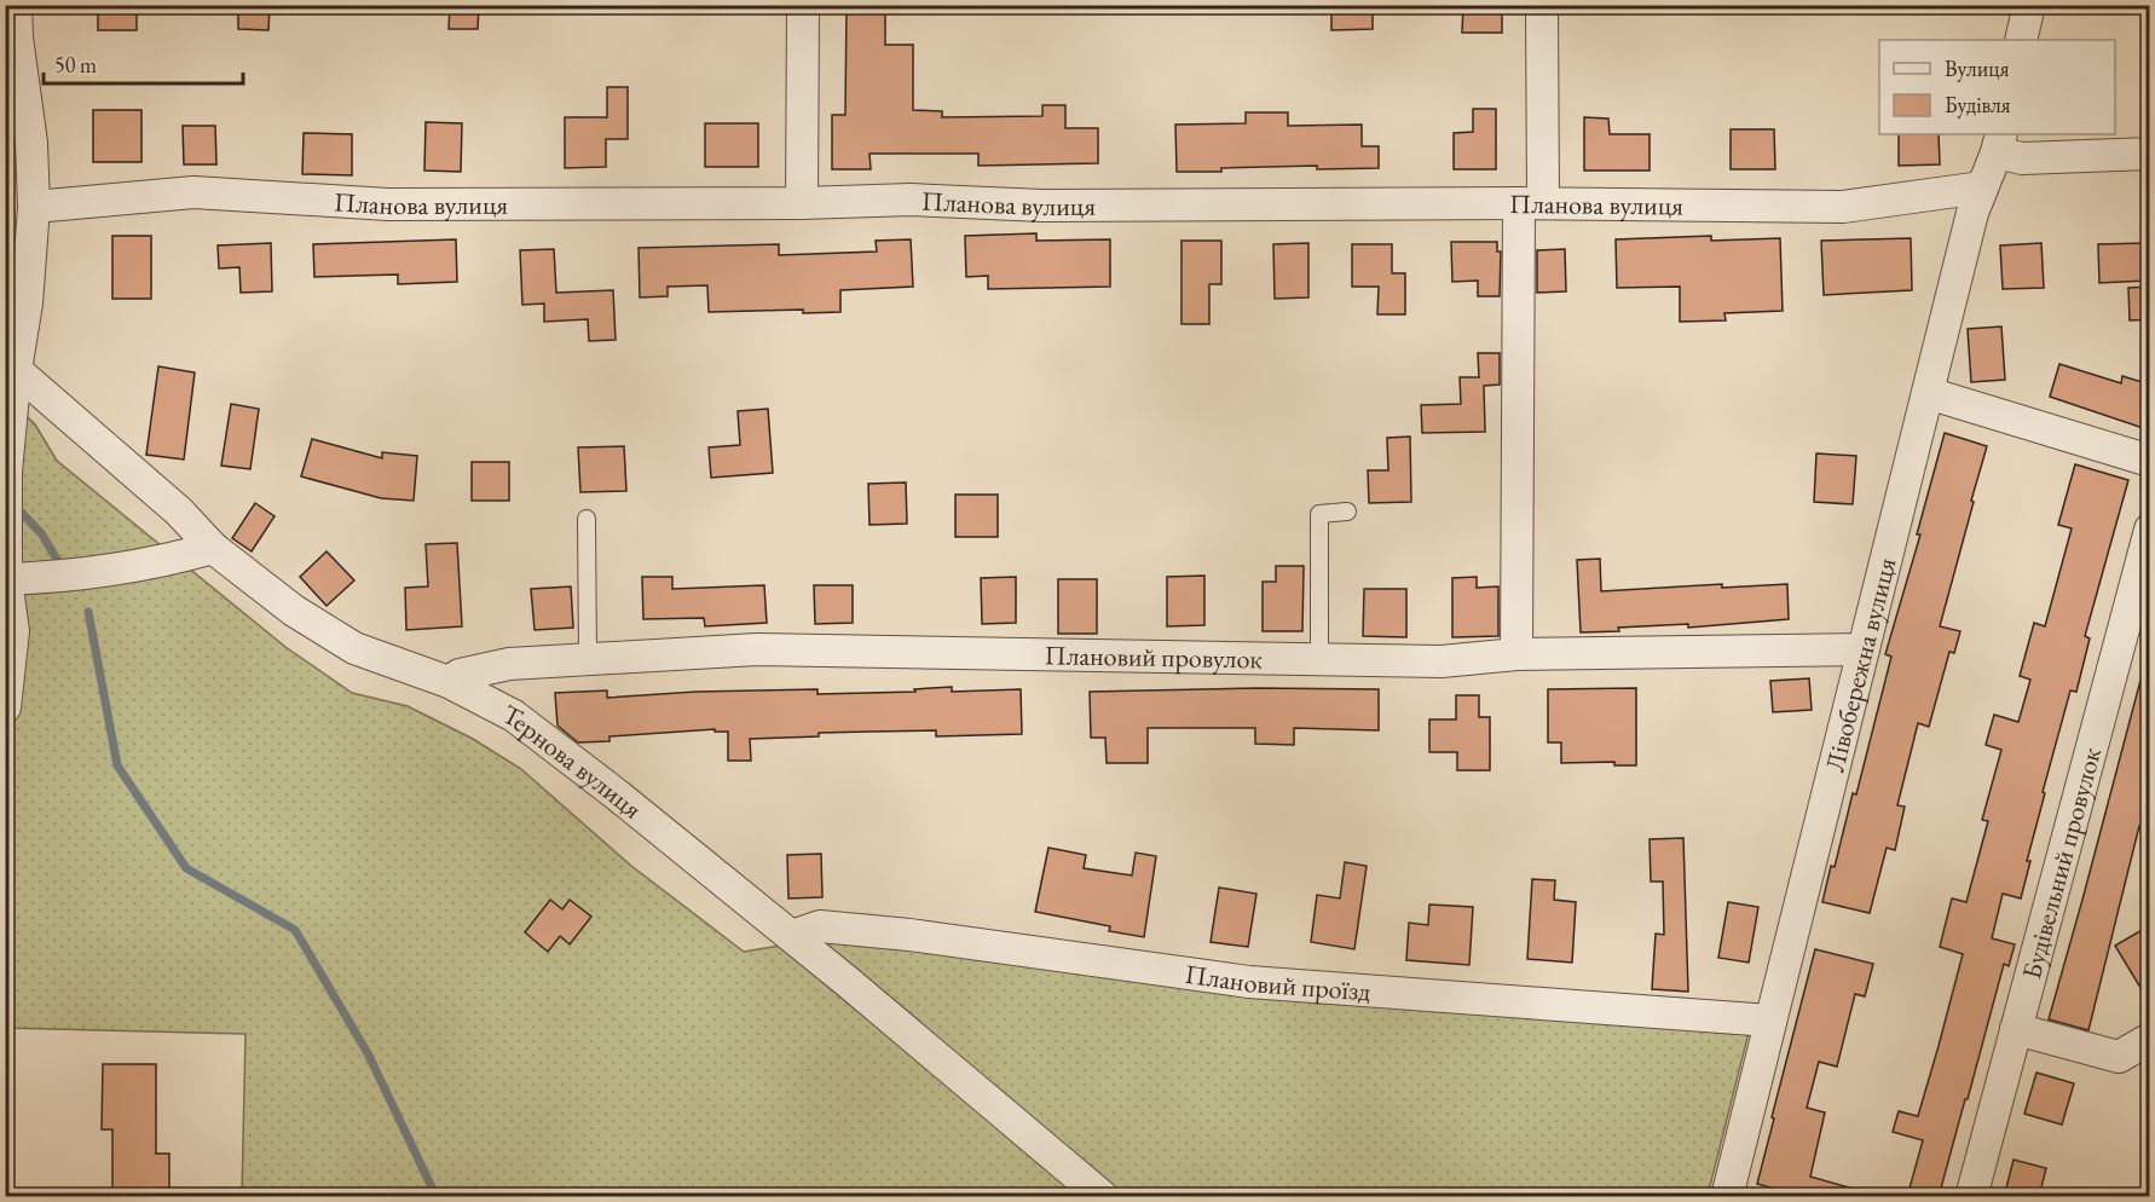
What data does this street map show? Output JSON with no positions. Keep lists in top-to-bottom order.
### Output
{
  "streets": {
    "street": [
      "Планова вулиця",
      "Плановий провулок",
      "Лівобережна вулиця",
      "Тернова вулиця",
      "Будівельний провулок",
      "Плановий проїзд"
    ]
  },
  "crossings": [
    ["Планова вулиця", "Лівобережна вулиця"],
    ["Плановий провулок", "Лівобережна вулиця"],
    ["Плановий провулок", "Тернова вулиця"],
    ["Лівобережна вулиця", "Плановий проїзд"],
    ["Тернова вулиця", "Плановий проїзд"]
  ],
  "legend": ["Вулиця", "Будівля"],
  "scale_bar": "50 m"
}
